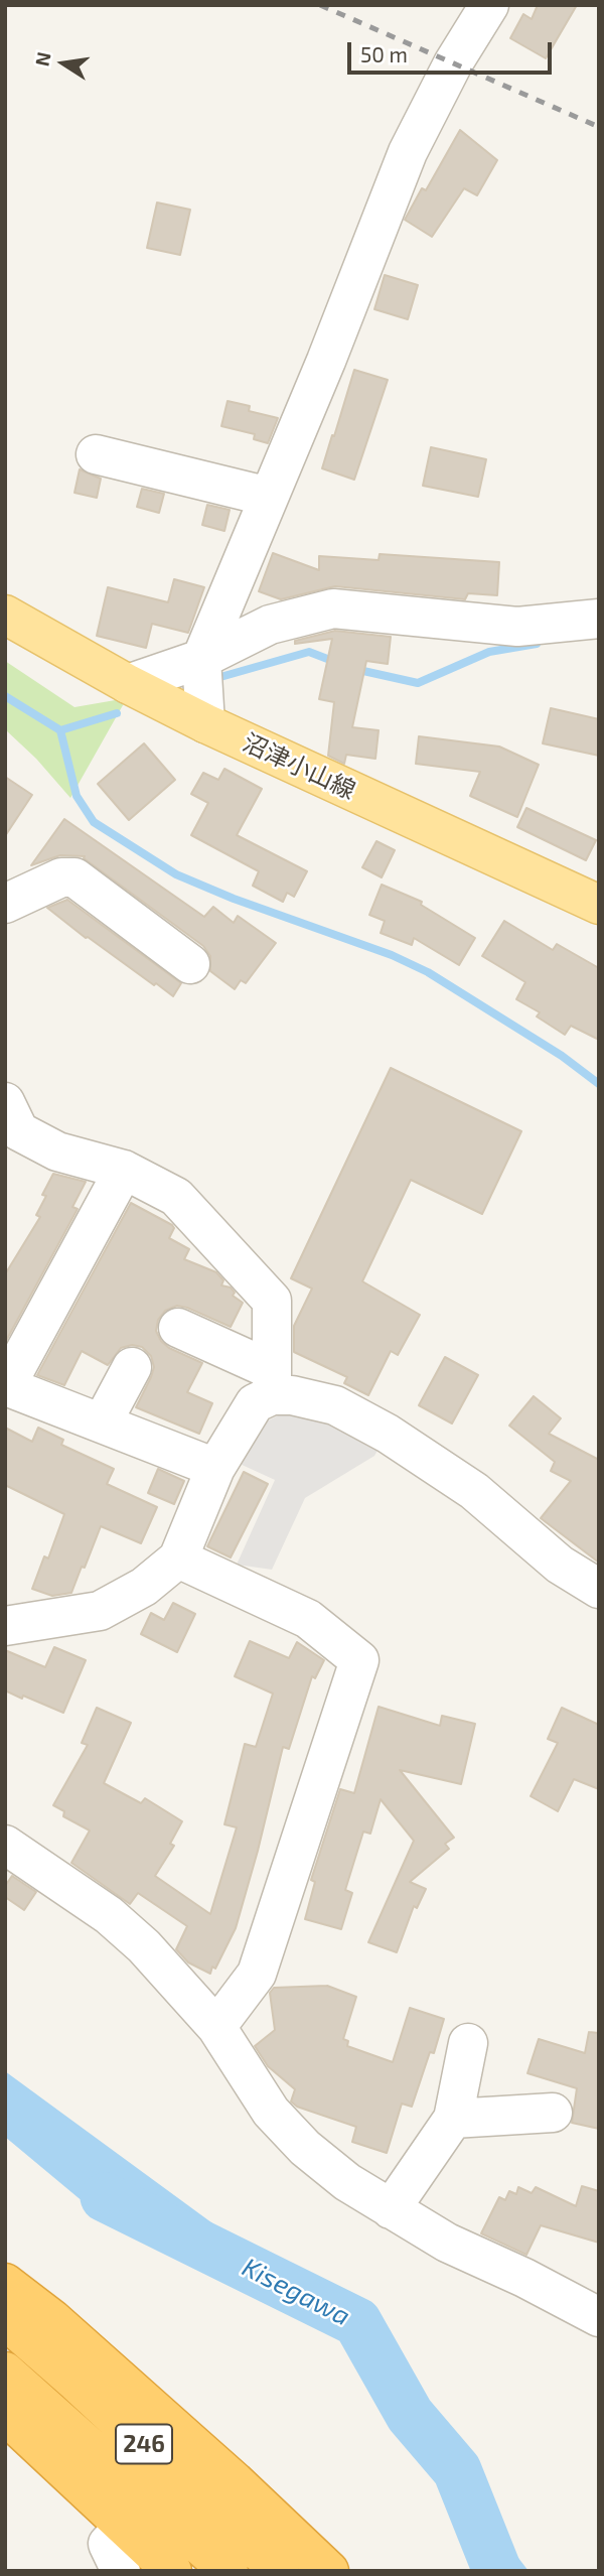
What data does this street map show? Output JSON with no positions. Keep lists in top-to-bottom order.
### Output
{
  "streets": {
    "highway": ["246"],
    "main road": ["沼津小山線"]
  },
  "water": ["Kisegawa"],
  "scale_bar": "50 m",
  "north": "left"
}
